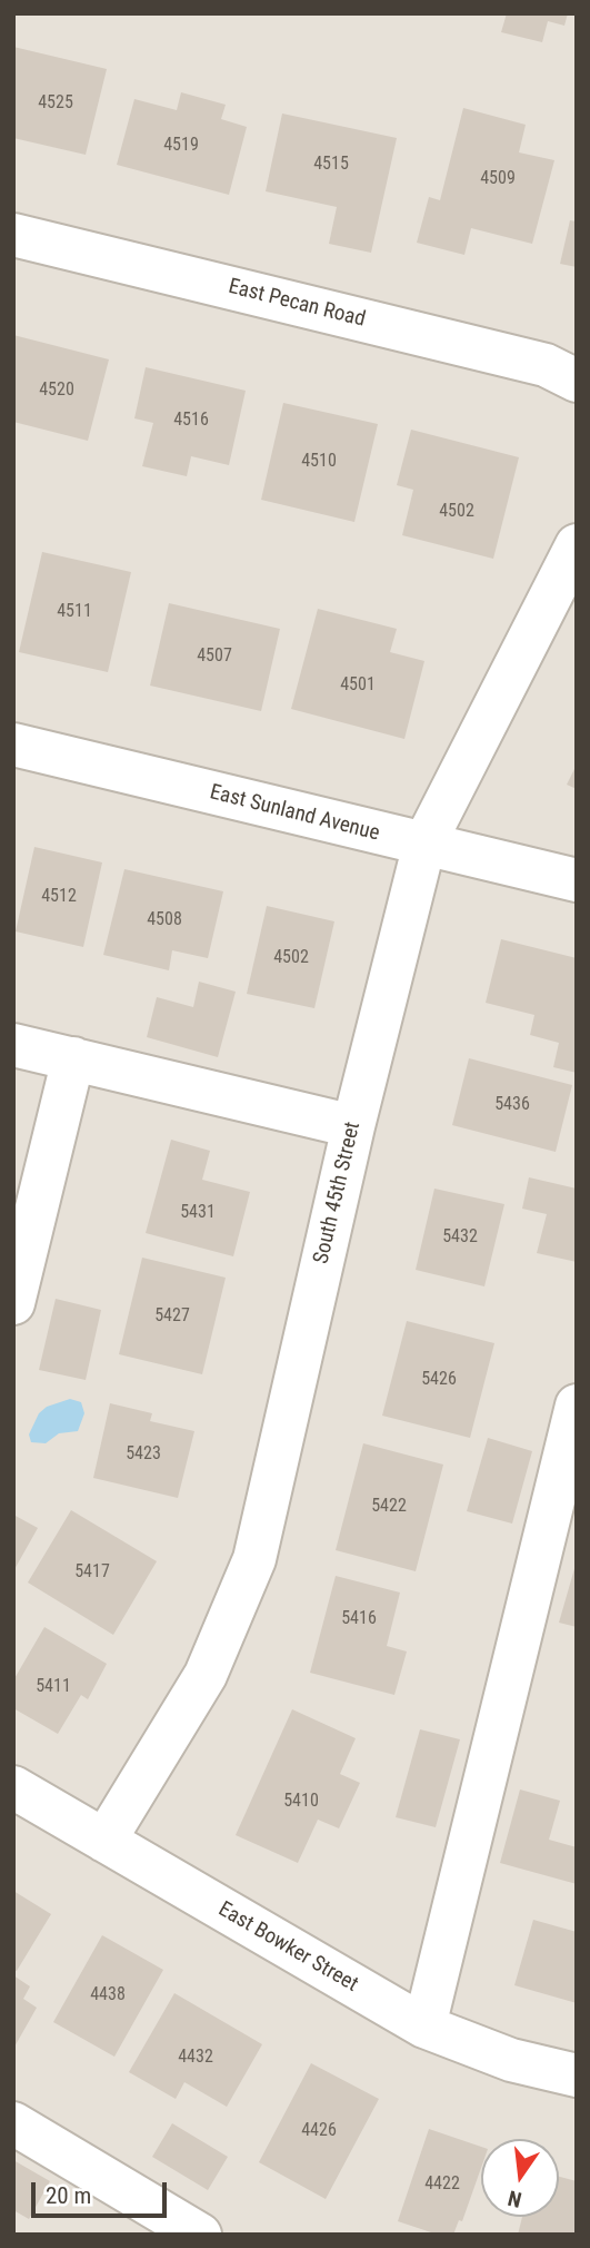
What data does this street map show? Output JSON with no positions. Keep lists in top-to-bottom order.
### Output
{
  "streets": {
    "street": [
      "East Pecan Road",
      "East Sunland Avenue",
      "South 45th Street",
      "East Bowker Street"
    ]
  },
  "crossings": [
    ["East Sunland Avenue", "South 45th Street"],
    ["South 45th Street", "East Bowker Street"]
  ],
  "house_numbers": [
    "4525",
    "4519",
    "4515",
    "4509",
    "4520",
    "4516",
    "4510",
    "4502",
    "4511",
    "4507",
    "4501",
    "4512",
    "4508",
    "4502",
    "5436",
    "5431",
    "5432",
    "5427",
    "5426",
    "5423",
    "5422",
    "5417",
    "5416",
    "5411",
    "5410",
    "4438",
    "4432",
    "4426",
    "4422"
  ],
  "scale_bar": "20 m",
  "north": "bottom"
}
